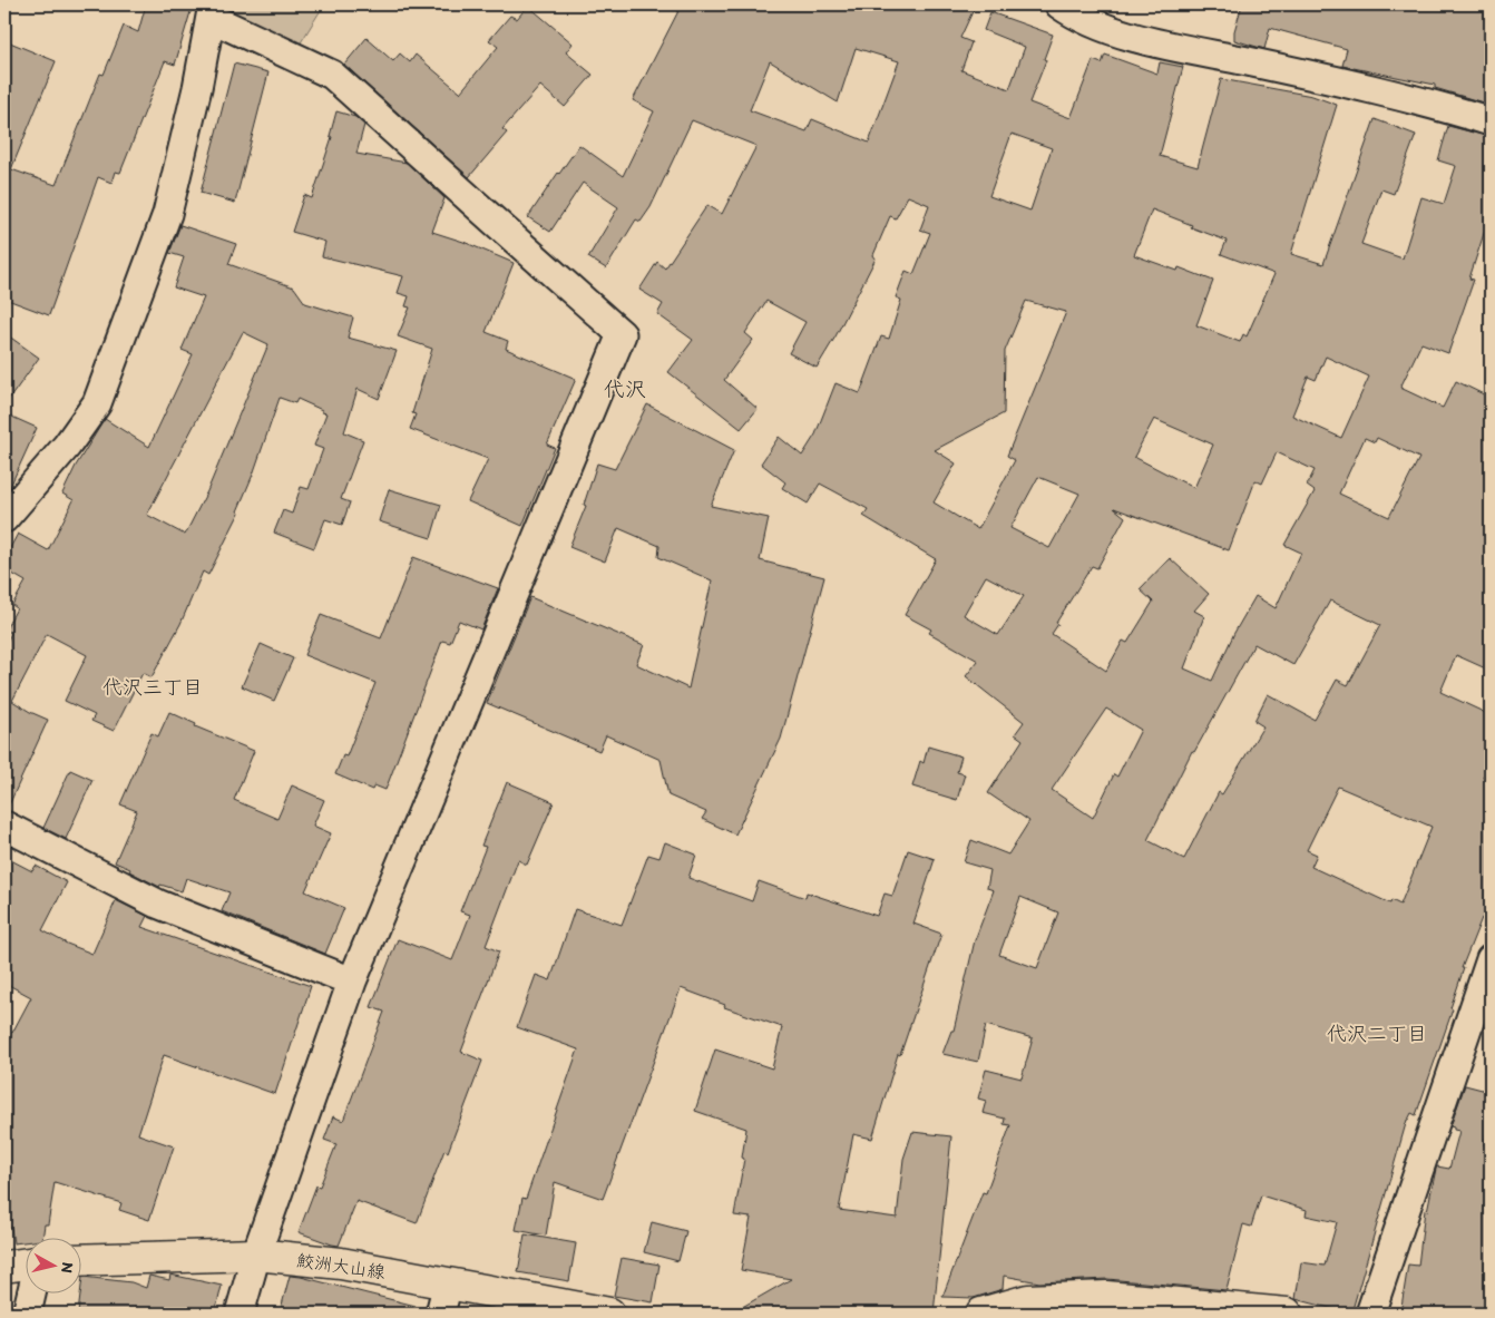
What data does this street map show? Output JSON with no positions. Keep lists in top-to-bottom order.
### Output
{
  "streets": {
    "main road": ["鮫洲大山線"]
  },
  "districts": ["代沢", "代沢三丁目", "代沢二丁目"],
  "north": "right"
}
